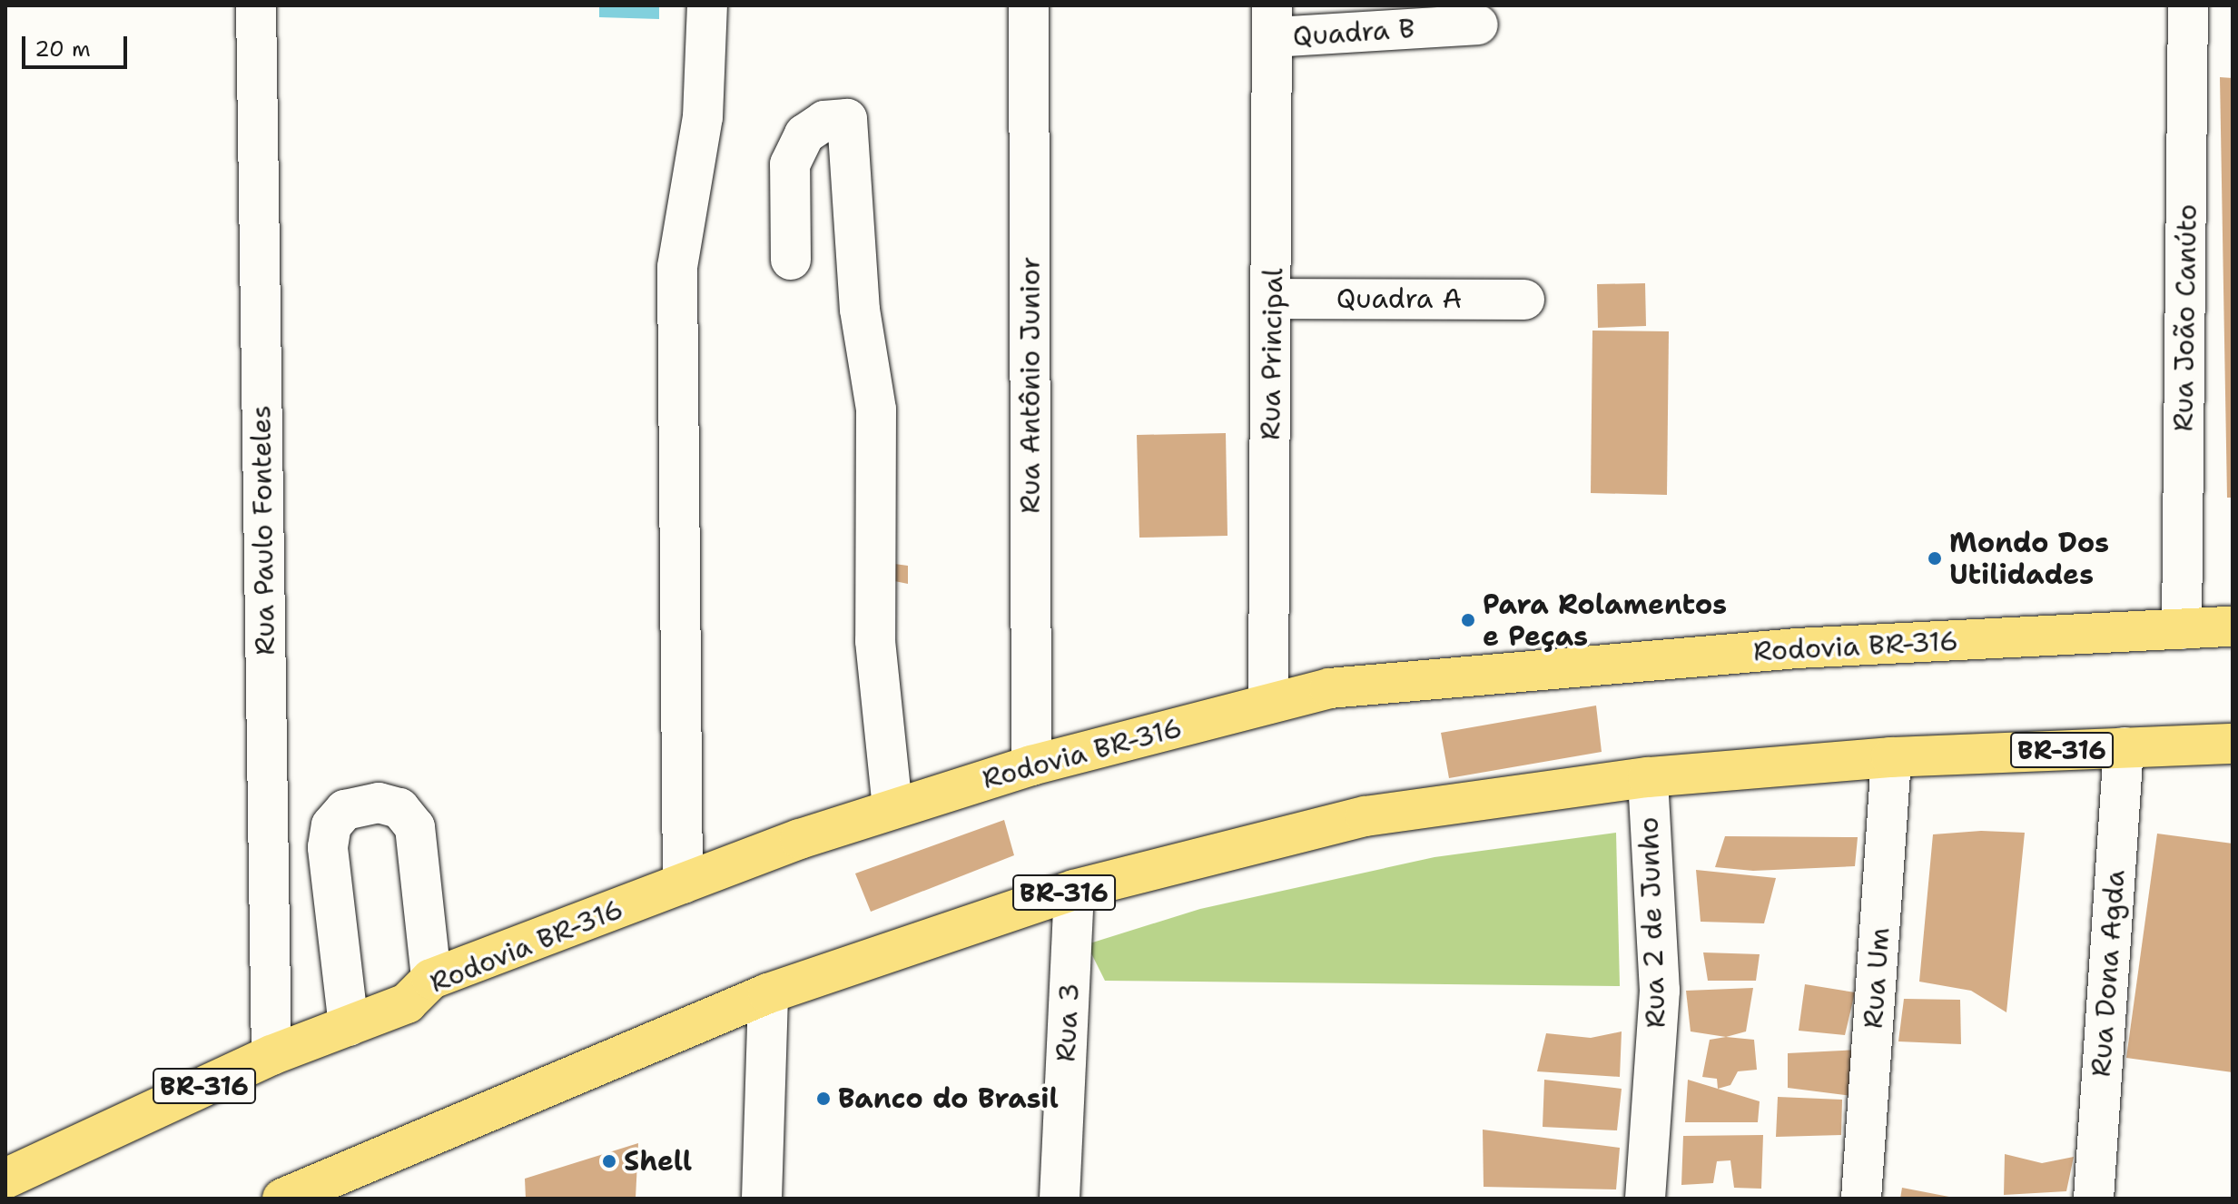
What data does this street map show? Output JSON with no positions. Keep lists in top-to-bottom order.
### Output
{
  "streets": {
    "highway": ["Rodovia BR-316", "BR-316"],
    "street": [
      "Quadra B",
      "Quadra A",
      "Rua João Canúto",
      "Rua Principal",
      "Rua Antônio Junior",
      "Rua Paulo Fonteles",
      "Rua 2 de Junho",
      "Rua Dona Agda",
      "Rua Um",
      "Rua 3"
    ]
  },
  "crossings": [
    ["Quadra B", "Rua Principal"],
    ["Quadra A", "Rua Principal"],
    ["Rua João Canúto", "Rodovia BR-316"],
    ["Rua Principal", "Rodovia BR-316"],
    ["Rua Antônio Junior", "Rodovia BR-316"],
    ["Rua Paulo Fonteles", "Rodovia BR-316"],
    ["BR-316", "Rua 2 de Junho"],
    ["BR-316", "Rua Dona Agda"],
    ["BR-316", "Rua Um"],
    ["BR-316", "Rua 3"]
  ],
  "places": [
    "Mondo Dos Utilidades",
    "Para Rolamentos e Peças",
    "Banco do Brasil",
    "Shell"
  ],
  "scale_bar": "20 m"
}
